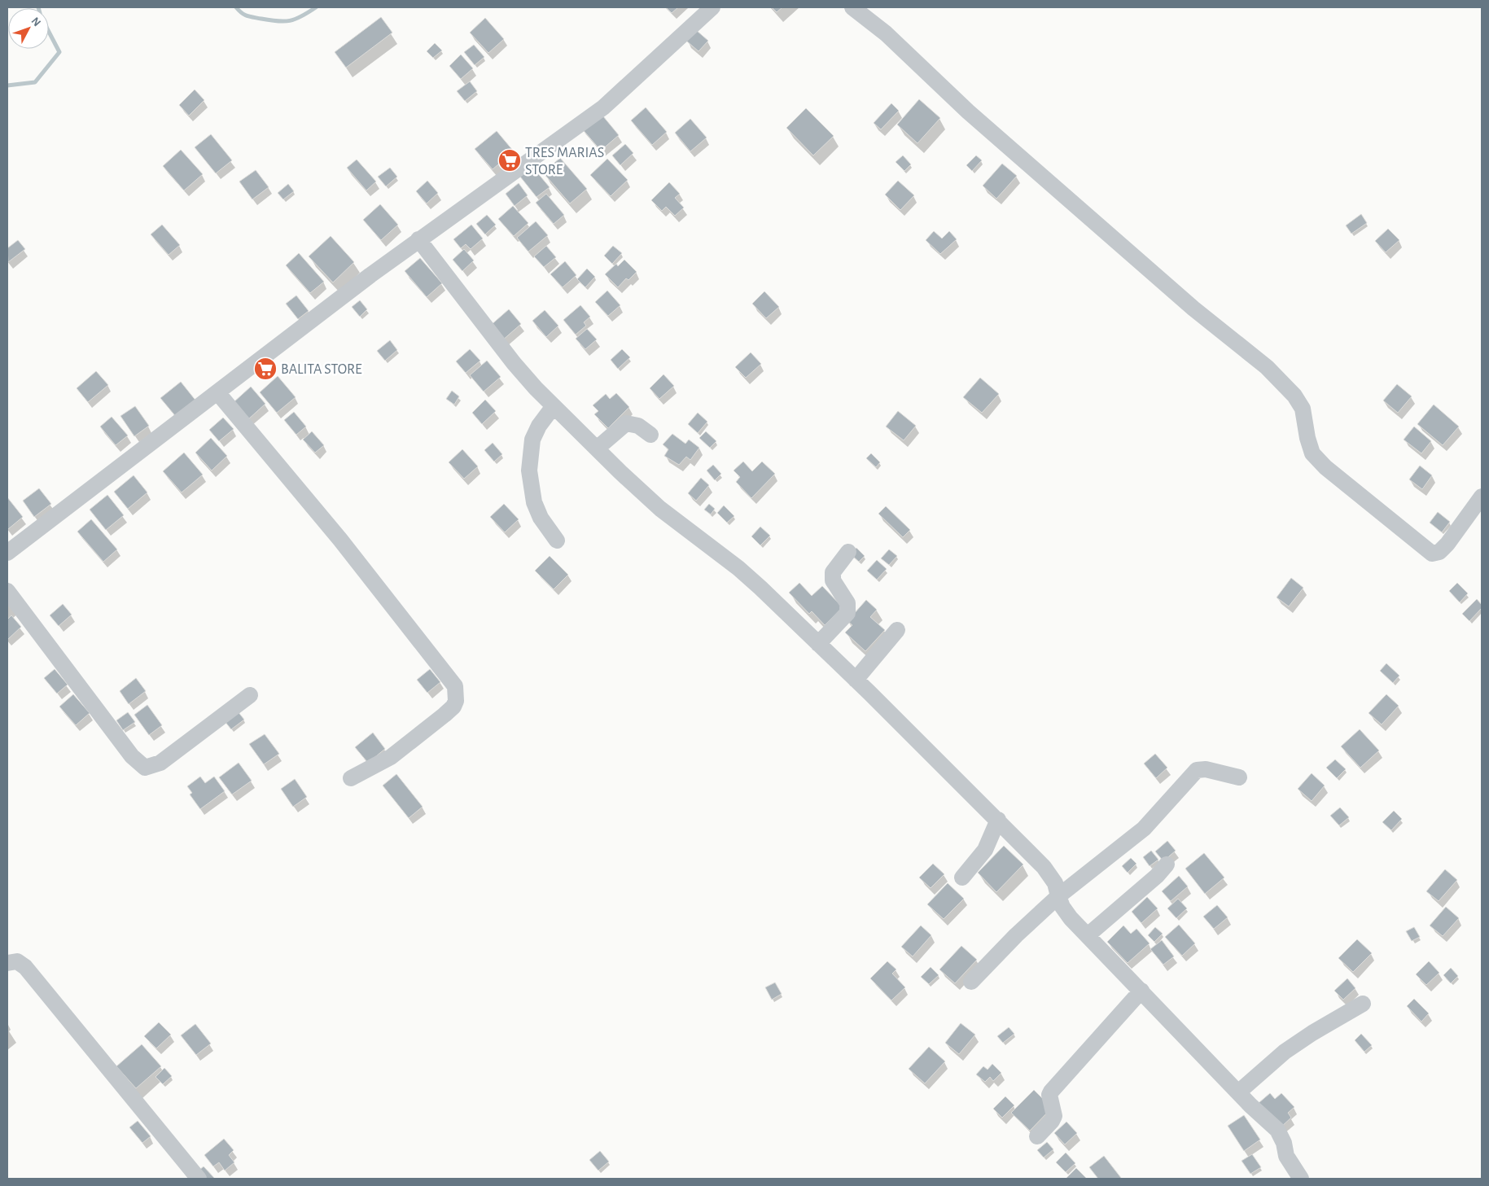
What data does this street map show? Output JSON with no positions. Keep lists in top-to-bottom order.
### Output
{
  "places": {
    "supermarket": ["TRES MARIAS STORE", "BALITA STORE"]
  },
  "north": "top right"
}
